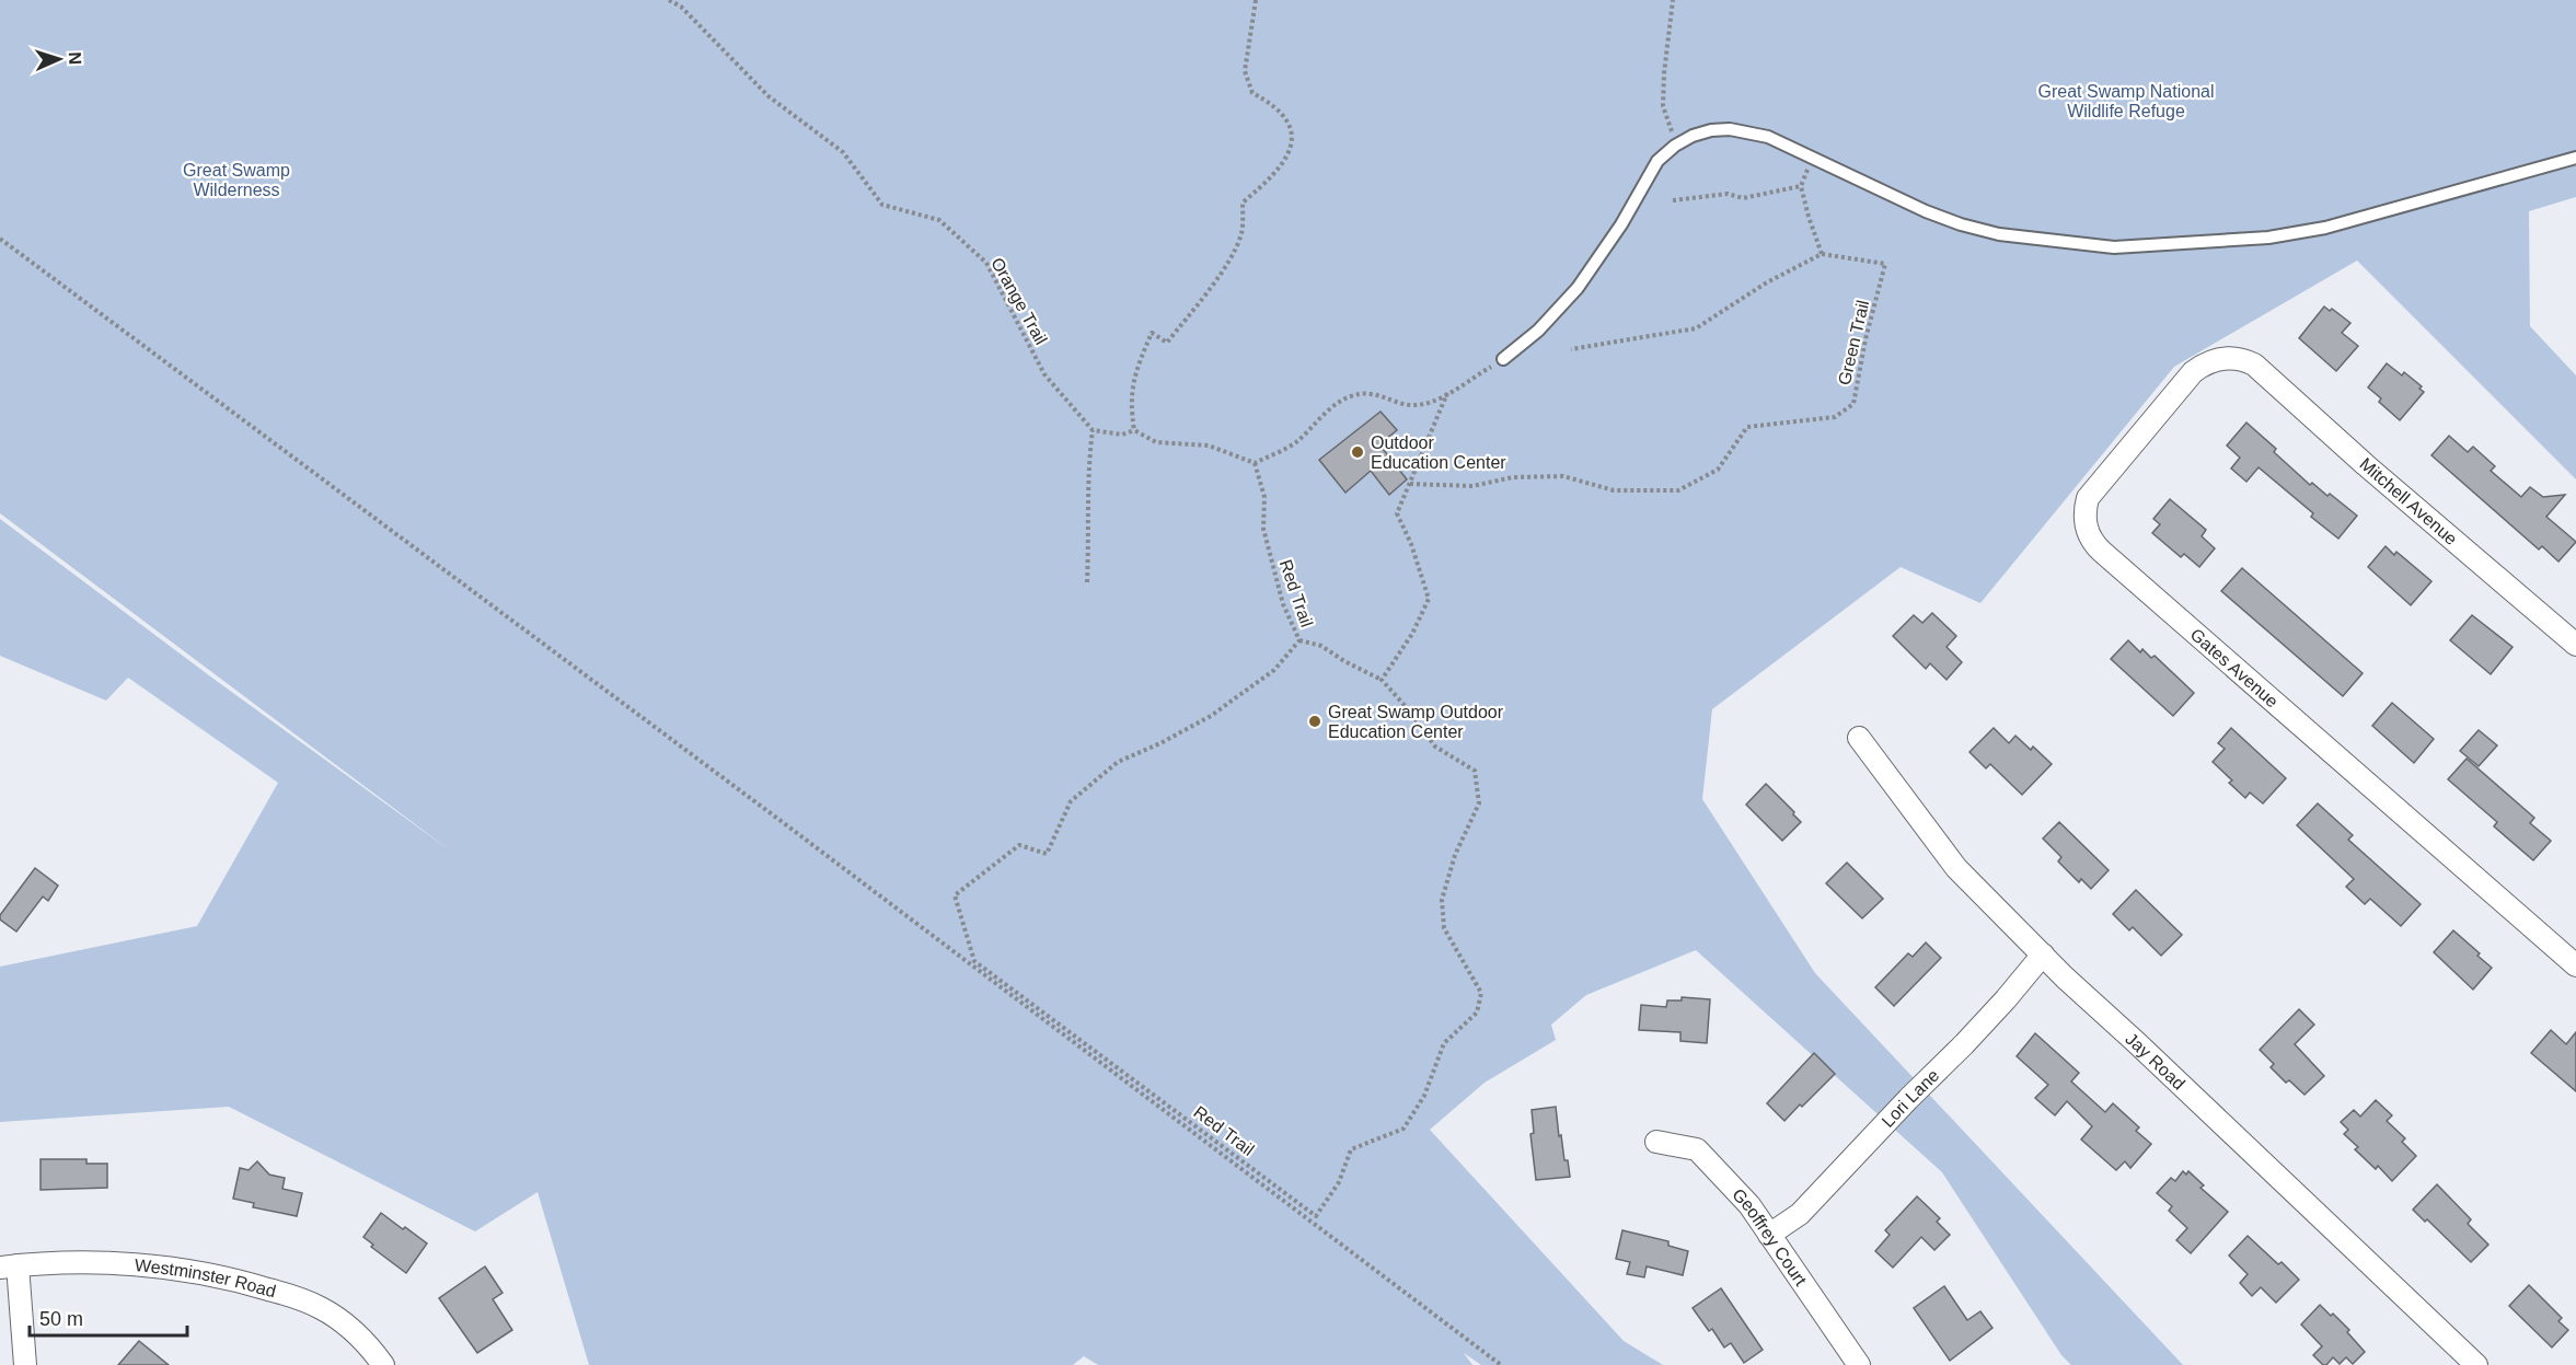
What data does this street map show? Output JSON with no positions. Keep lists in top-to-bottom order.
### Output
{
  "streets": {
    "street": [
      "Mitchell Avenue",
      "Gates Avenue",
      "Jay Road",
      "Lori Lane",
      "Geoffrey Court",
      "Westminster Road"
    ],
    "path": ["Orange Trail", "Green Trail", "Red Trail"]
  },
  "crossings": [
    ["Mitchell Avenue", "Gates Avenue"],
    ["Jay Road", "Lori Lane"],
    ["Lori Lane", "Geoffrey Court"]
  ],
  "parks": ["Great Swamp National Wildlife Refuge", "Great Swamp Wilderness"],
  "places": ["Outdoor Education Center", "Great Swamp Outdoor Education Center"],
  "scale_bar": "50 m",
  "north": "right"
}
